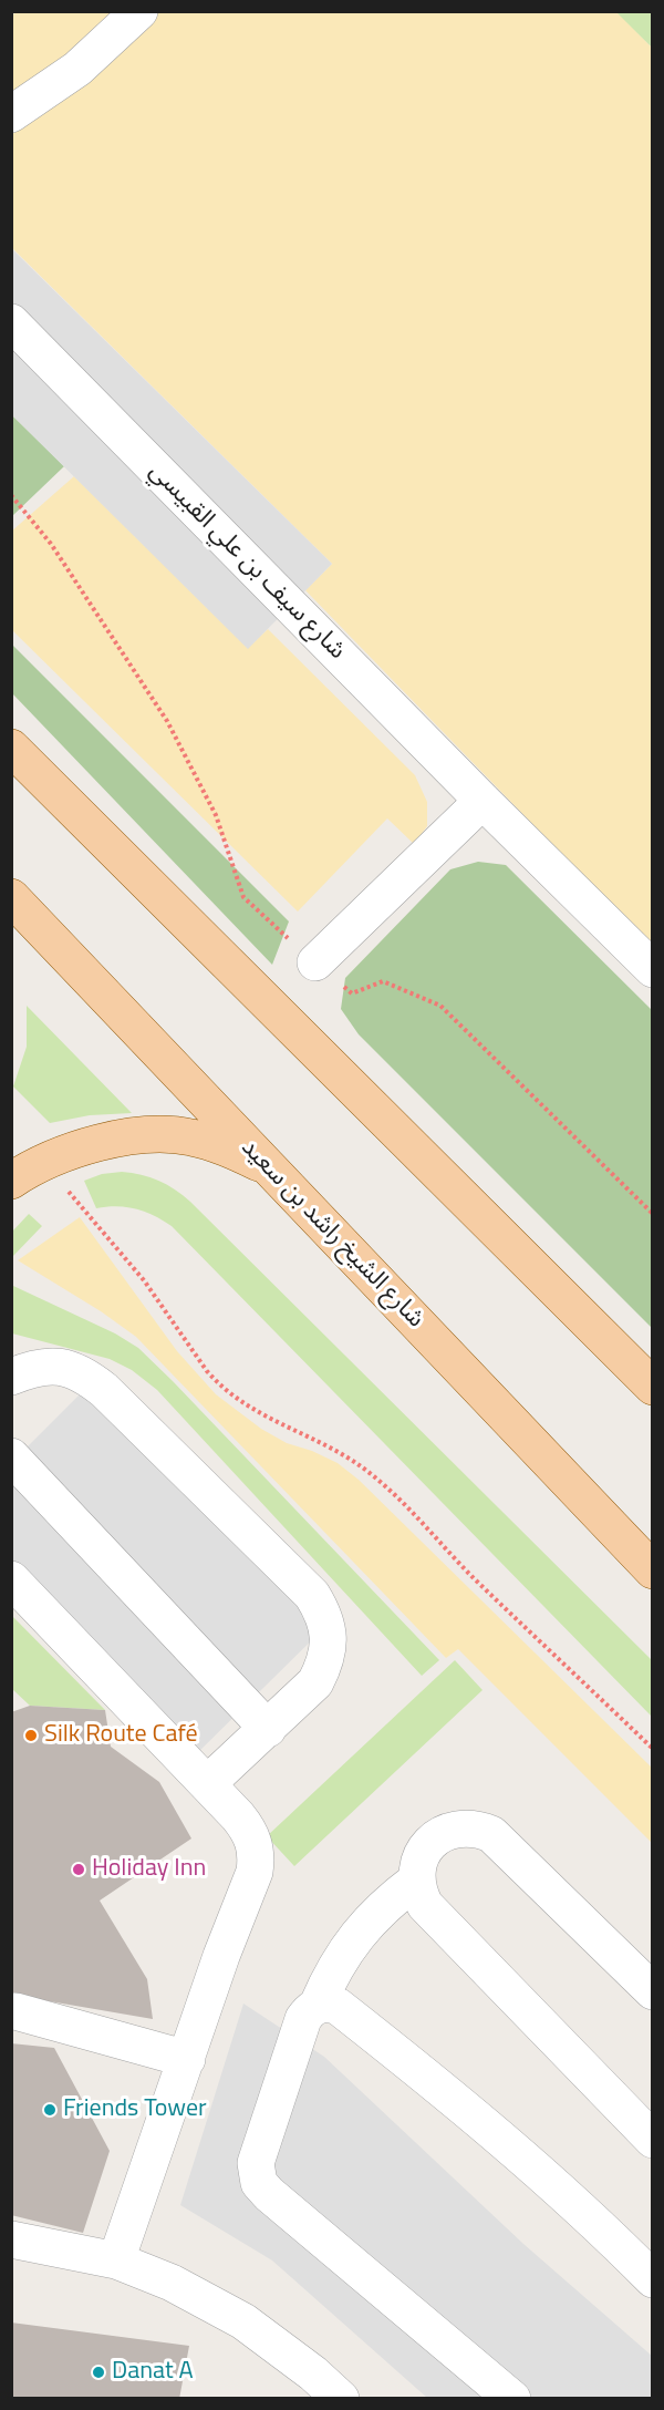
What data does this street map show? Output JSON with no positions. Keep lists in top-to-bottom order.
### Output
{
  "streets": {
    "main road": ["شارع الشيخ راشد بن سعيد"],
    "street": ["شارع سيف بن علي القبيسي"]
  },
  "places": [
    "Silk Route Café",
    "Holiday Inn",
    "Friends Tower",
    "Danat A"
  ]
}
